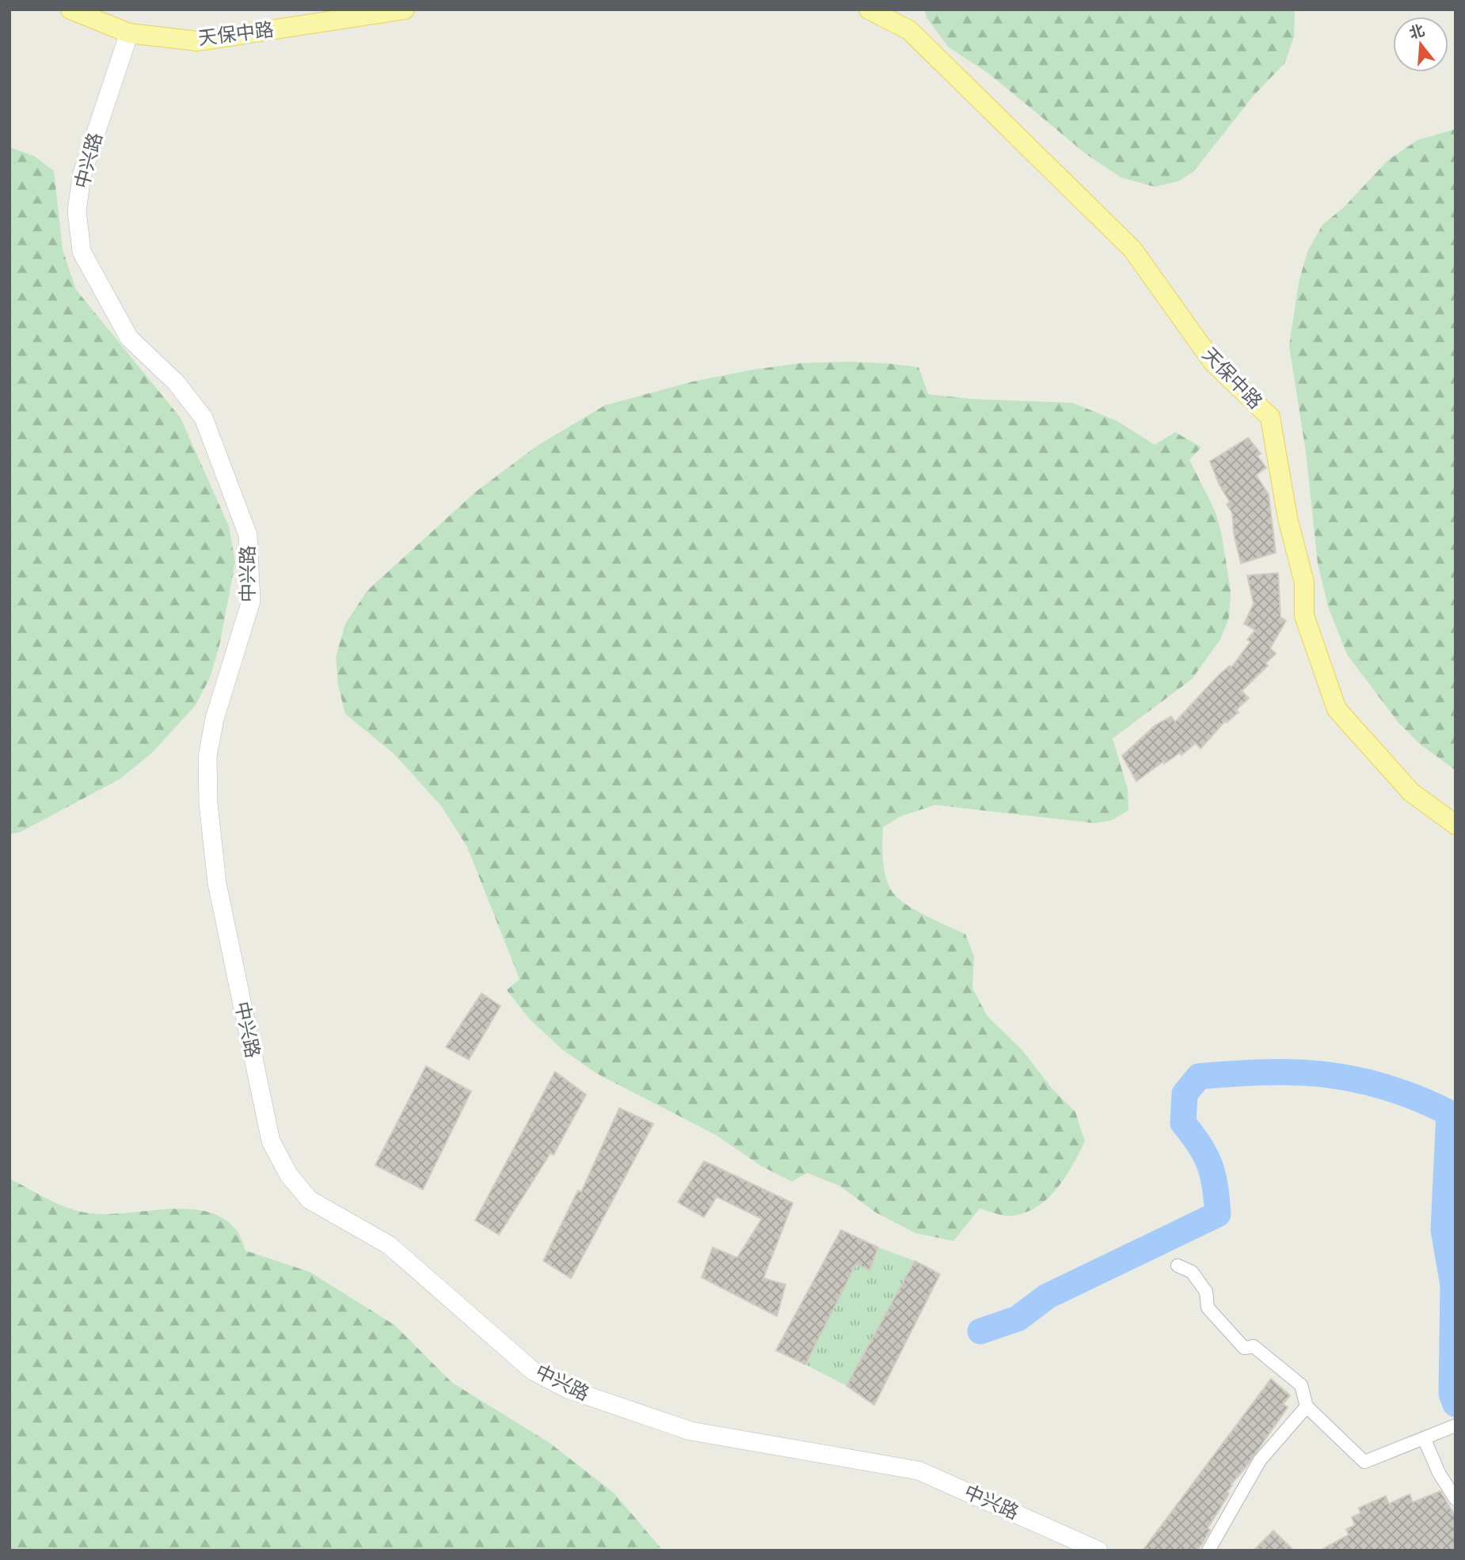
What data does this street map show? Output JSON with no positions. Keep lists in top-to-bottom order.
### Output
{
  "streets": {
    "main road": ["天保中路", "中兴路"]
  },
  "crossings": [
    ["天保中路", "中兴路"]
  ],
  "north": "top"
}
